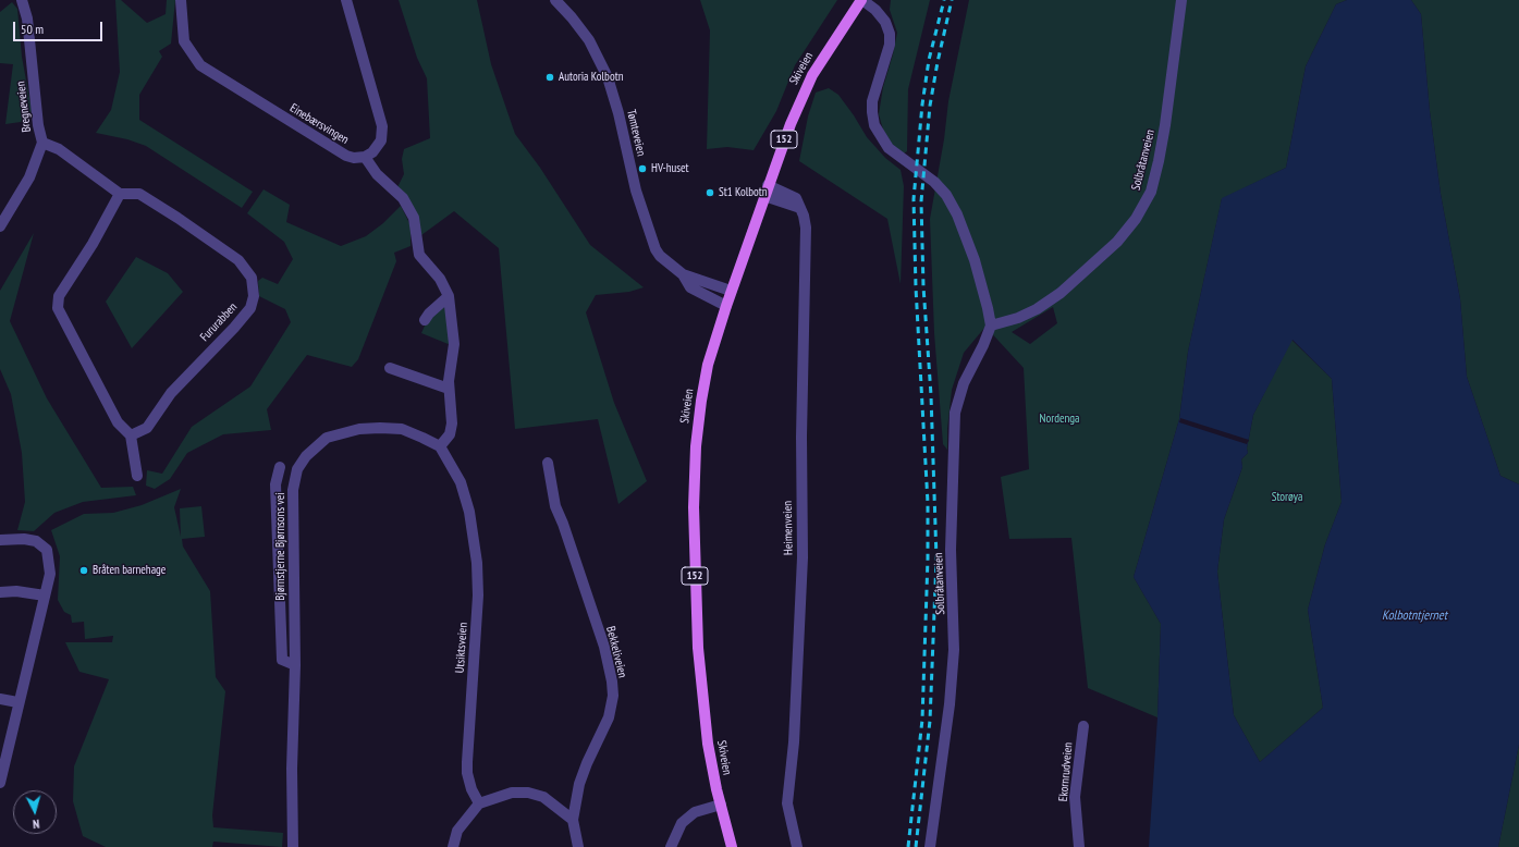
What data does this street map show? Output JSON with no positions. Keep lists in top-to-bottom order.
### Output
{
  "streets": {
    "main road": ["Skiveien", "152"],
    "street": [
      "Bregneveien",
      "Einebærsvingen",
      "Tømteveien",
      "Solbråtanveien",
      "Fururabben",
      "Heimenveien",
      "Bjørnstjerne Bjørnsons vei",
      "Utsiktsveien",
      "Bekkeliveien",
      "Ekornrudveien"
    ]
  },
  "crossings": [
    ["Skiveien", "Tømteveien"],
    ["Skiveien", "Heimenveien"],
    ["Bjørnstjerne Bjørnsons vei", "Utsiktsveien"]
  ],
  "water": ["Kolbotntjernet"],
  "parks": ["Nordenga", "Storøya"],
  "places": [
    "Autoria Kolbotn",
    "HV-huset",
    "St1 Kolbotn",
    "Bråten barnehage"
  ],
  "scale_bar": "50 m",
  "north": "bottom"
}
